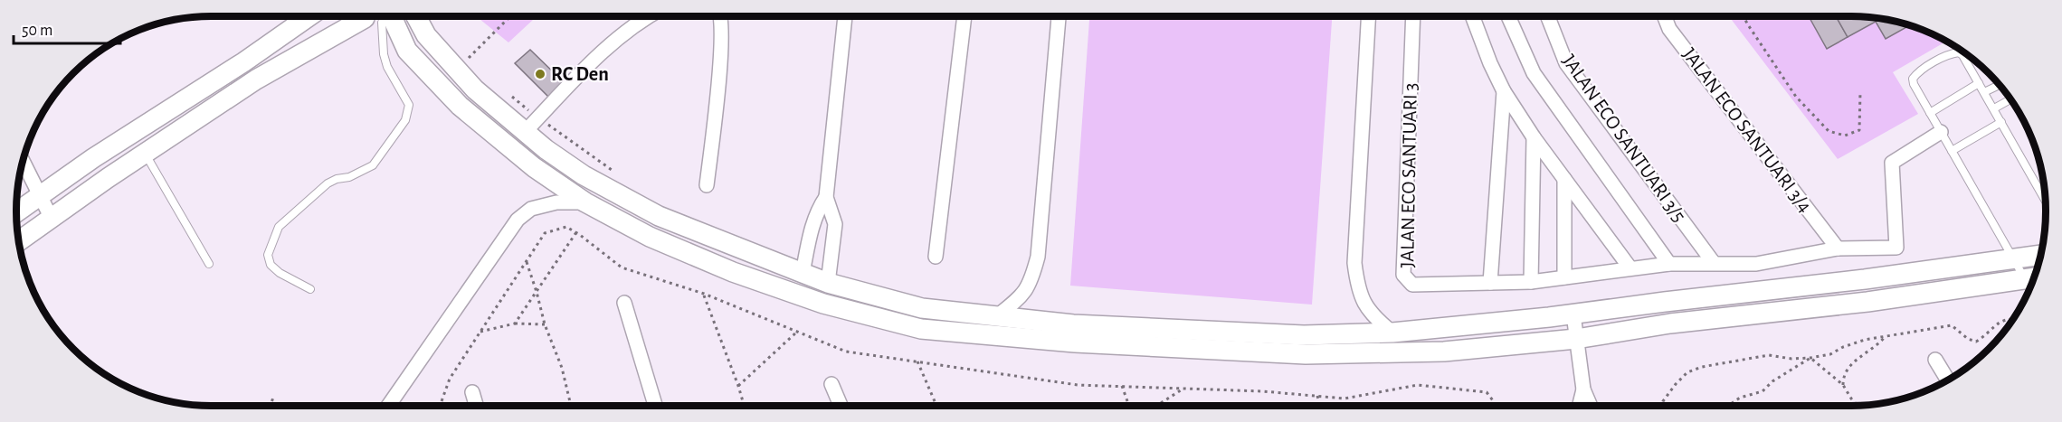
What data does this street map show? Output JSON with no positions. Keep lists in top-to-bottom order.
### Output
{
  "streets": {
    "street": ["JALAN ECO SANTUARI 3/4", "JALAN ECO SANTUARI 3/5", "JALAN ECO SANTUARI 3"]
  },
  "crossings": [
    ["JALAN ECO SANTUARI 3/4", "JALAN ECO SANTUARI 3"],
    ["JALAN ECO SANTUARI 3/5", "JALAN ECO SANTUARI 3"]
  ],
  "places": ["RC Den"],
  "scale_bar": "50 m"
}
